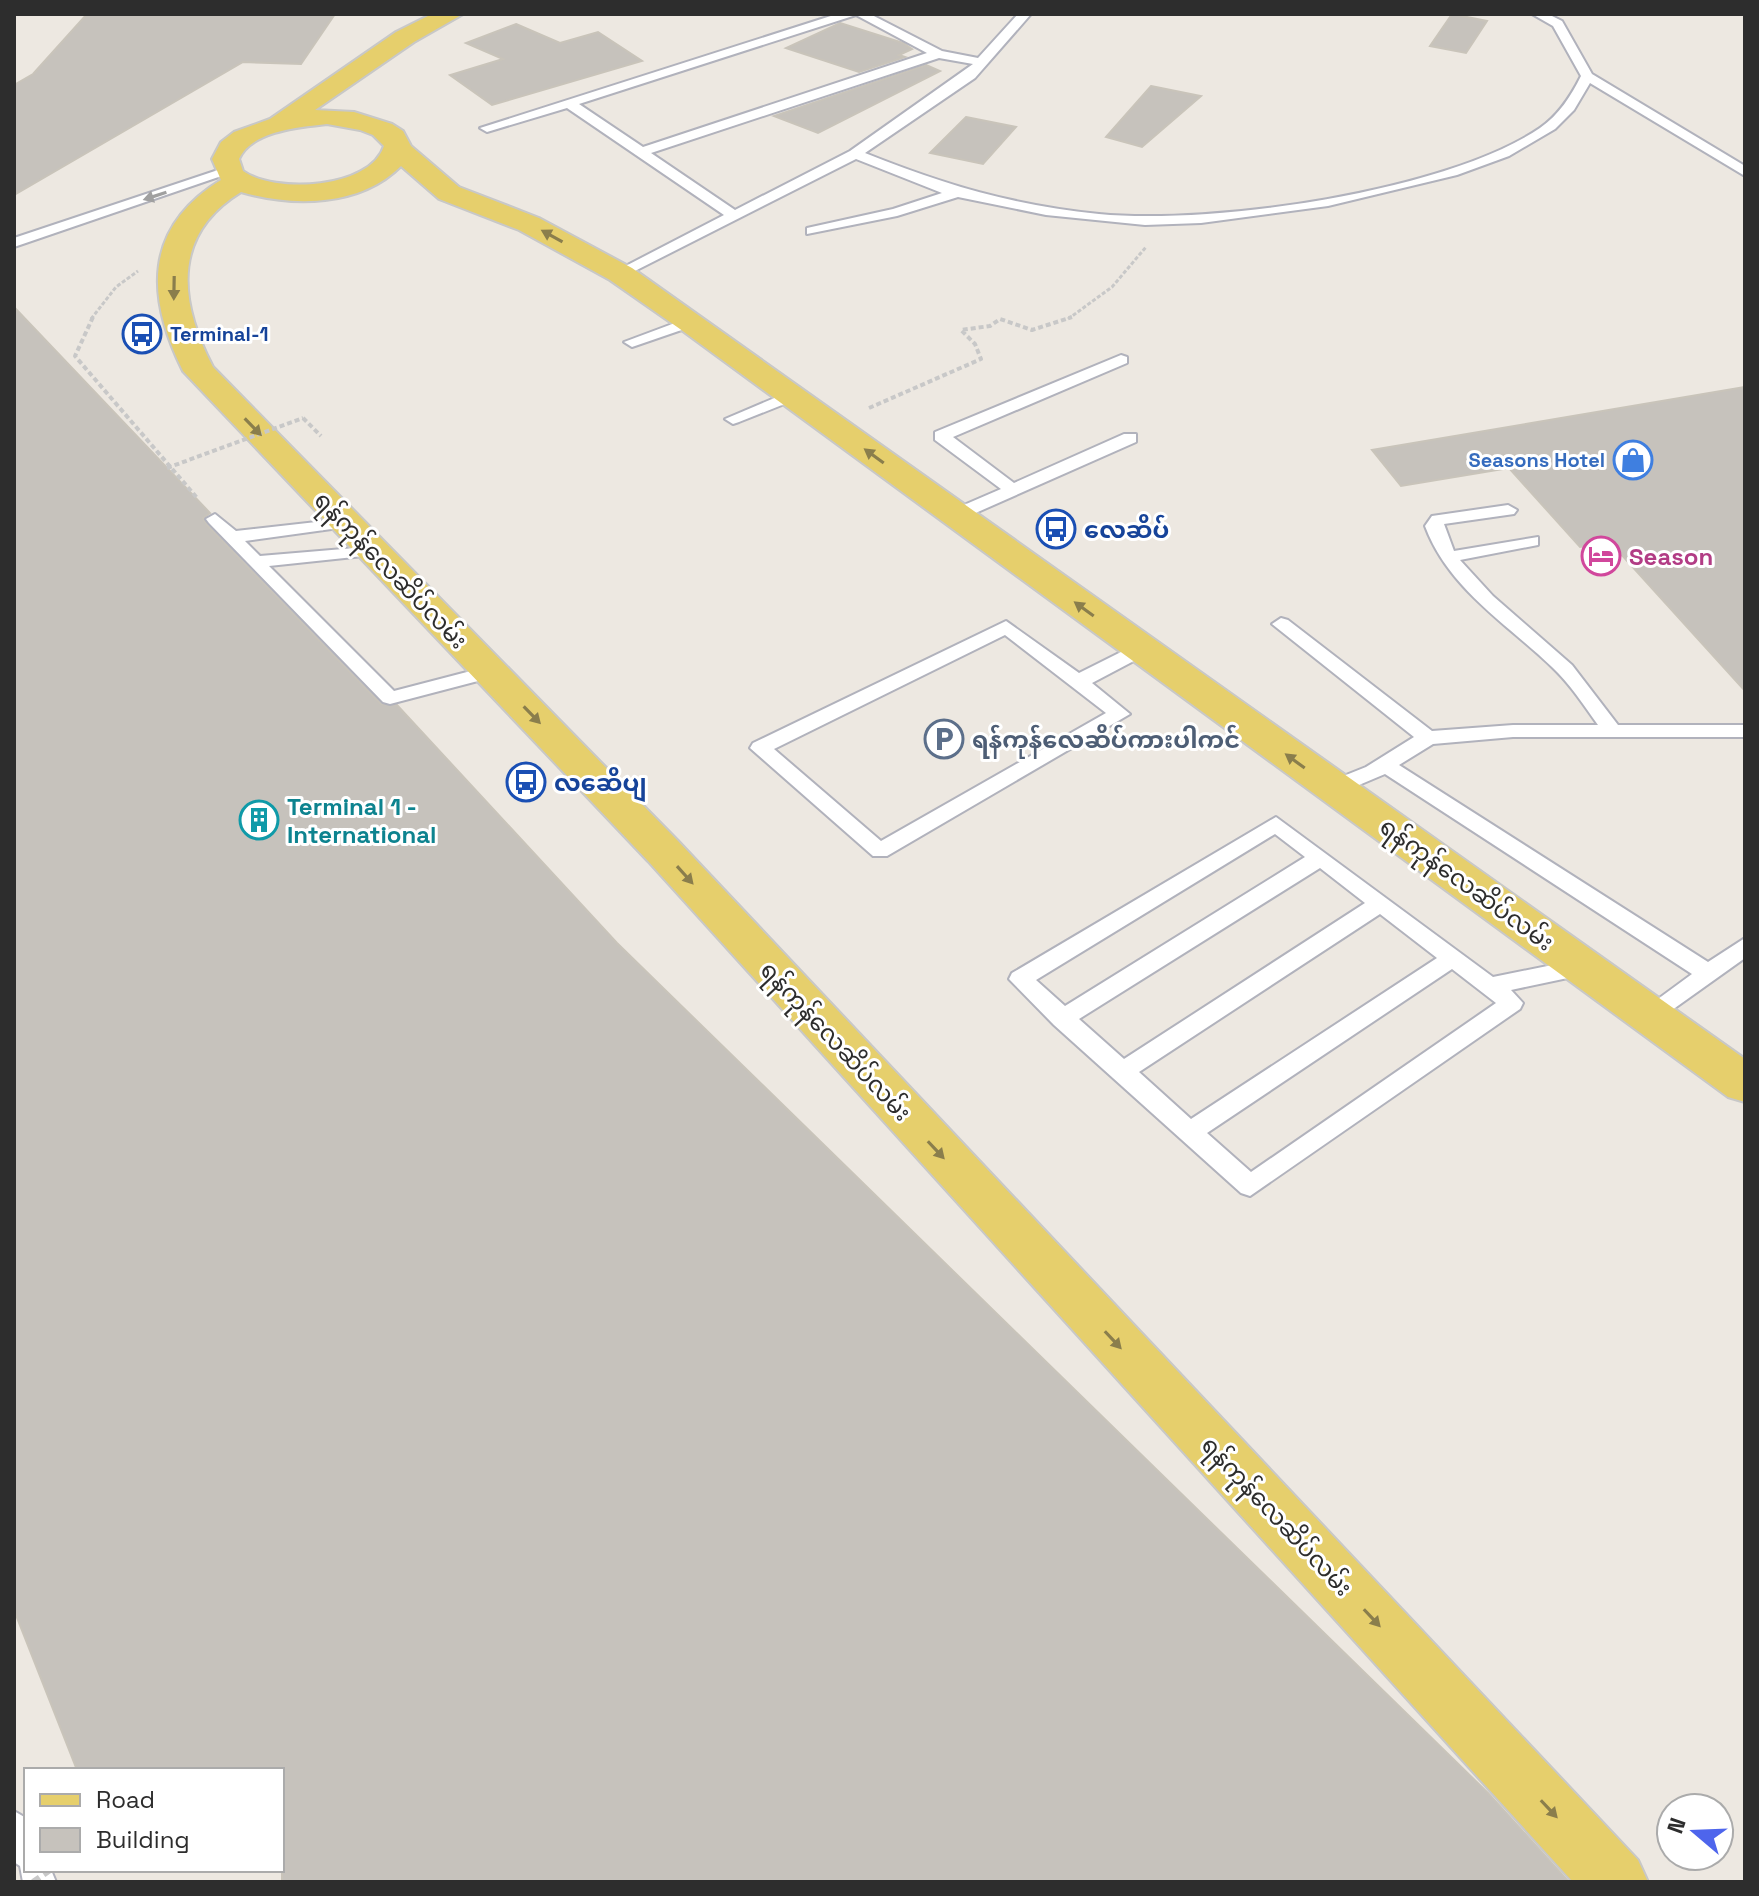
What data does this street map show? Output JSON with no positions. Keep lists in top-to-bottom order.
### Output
{
  "streets": {
    "main road": ["ရန်ကုန်လေဆိပ်လမ်း"]
  },
  "places": {
    "bus stop": ["Terminal-1", "လေဆိပ်", "လဆေိပျ"],
    "shop": ["Seasons Hotel"],
    "hotel": ["Season"],
    "parking": ["ရန်ကုန်လေဆိပ်ကားပါကင်"],
    "building": ["Terminal 1 - International"]
  },
  "legend": ["Road", "Building"],
  "north": "left"
}
